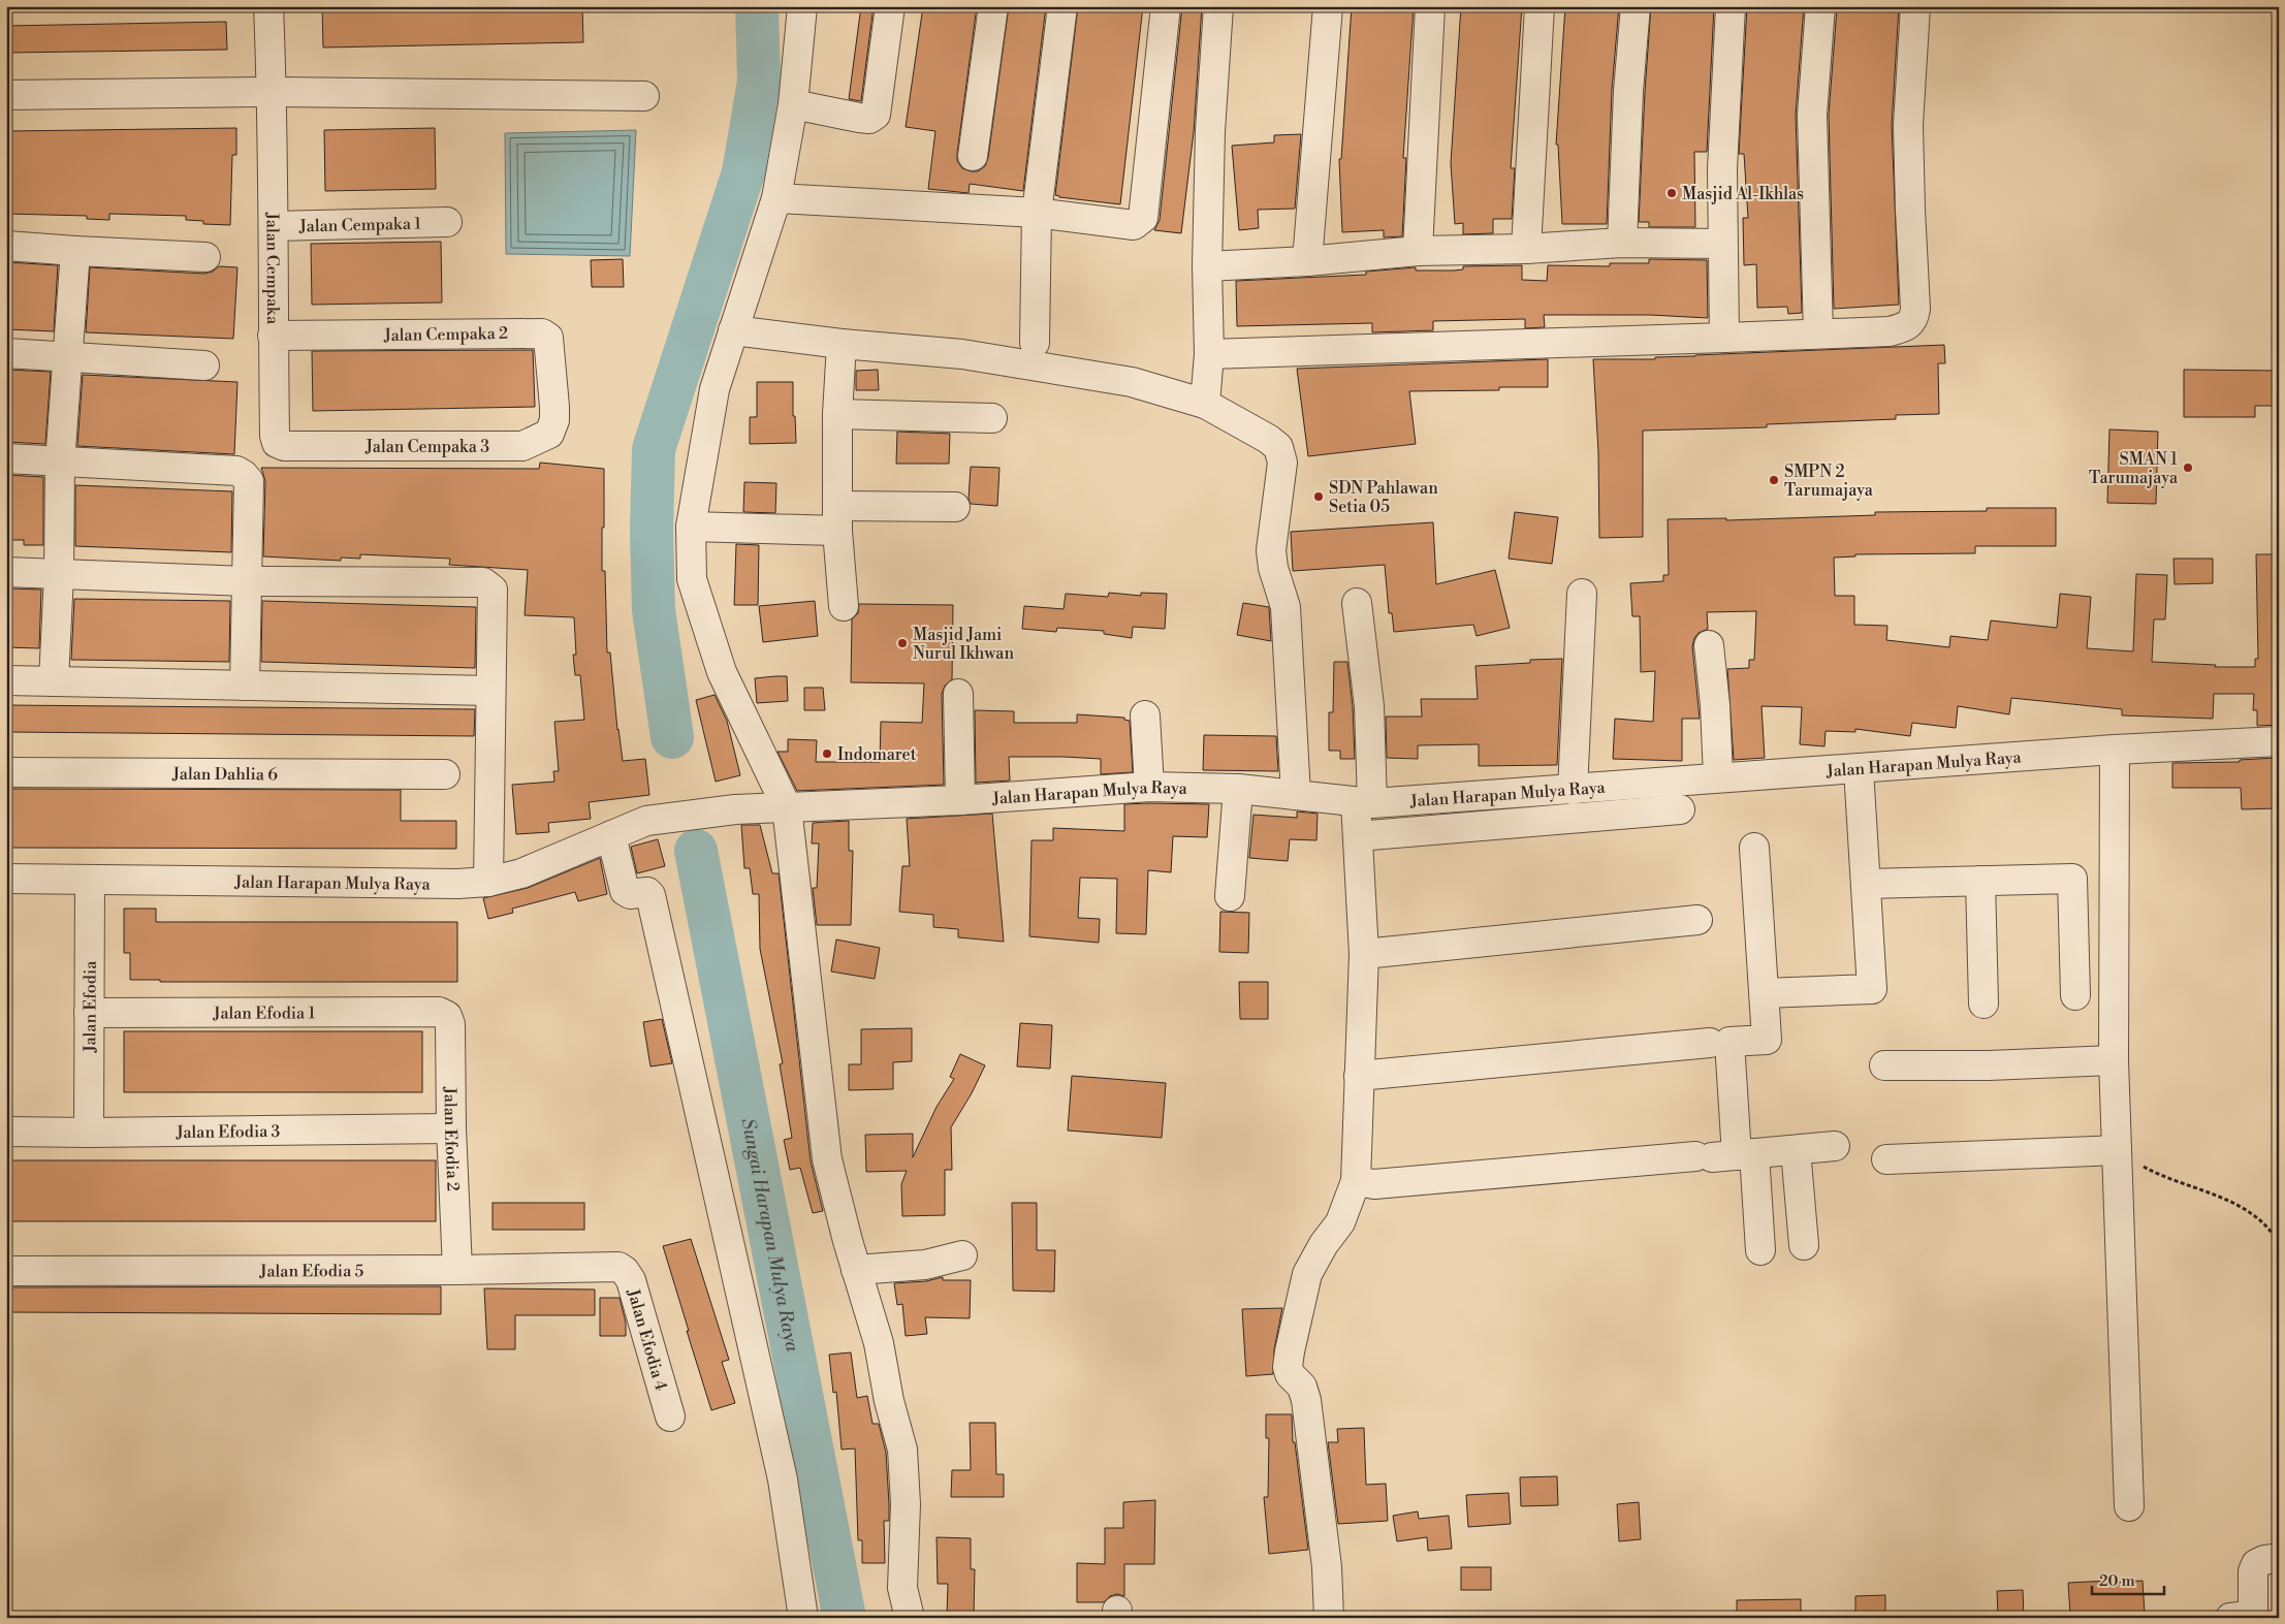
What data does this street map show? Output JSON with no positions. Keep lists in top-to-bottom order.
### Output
{
  "streets": {
    "street": [
      "Jalan Cempaka 1",
      "Jalan Cempaka",
      "Jalan Cempaka 2",
      "Jalan Cempaka 3",
      "Jalan Harapan Mulya Raya",
      "Jalan Dahlia 6",
      "Jalan Efodia",
      "Jalan Efodia 1",
      "Jalan Efodia 3",
      "Jalan Efodia 2",
      "Jalan Efodia 5",
      "Jalan Efodia 4"
    ]
  },
  "crossings": [
    ["Jalan Cempaka 1", "Jalan Cempaka"],
    ["Jalan Cempaka", "Jalan Cempaka 2"],
    ["Jalan Cempaka", "Jalan Cempaka 3"],
    ["Jalan Cempaka 2", "Jalan Cempaka 3"],
    ["Jalan Harapan Mulya Raya", "Jalan Efodia"],
    ["Jalan Efodia", "Jalan Efodia 1"],
    ["Jalan Efodia", "Jalan Efodia 3"],
    ["Jalan Efodia 1", "Jalan Efodia 2"],
    ["Jalan Efodia 3", "Jalan Efodia 2"],
    ["Jalan Efodia 2", "Jalan Efodia 5"],
    ["Jalan Efodia 5", "Jalan Efodia 4"]
  ],
  "water": ["Sungai Harapan Mulya Raya"],
  "places": [
    "Masjid Al-Ikhlas",
    "SMAN 1 Tarumajaya",
    "SMPN 2 Tarumajaya",
    "SDN Pahlawan Setia 05",
    "Masjid Jami Nurul Ikhwan",
    "Indomaret"
  ],
  "scale_bar": "20 m"
}
